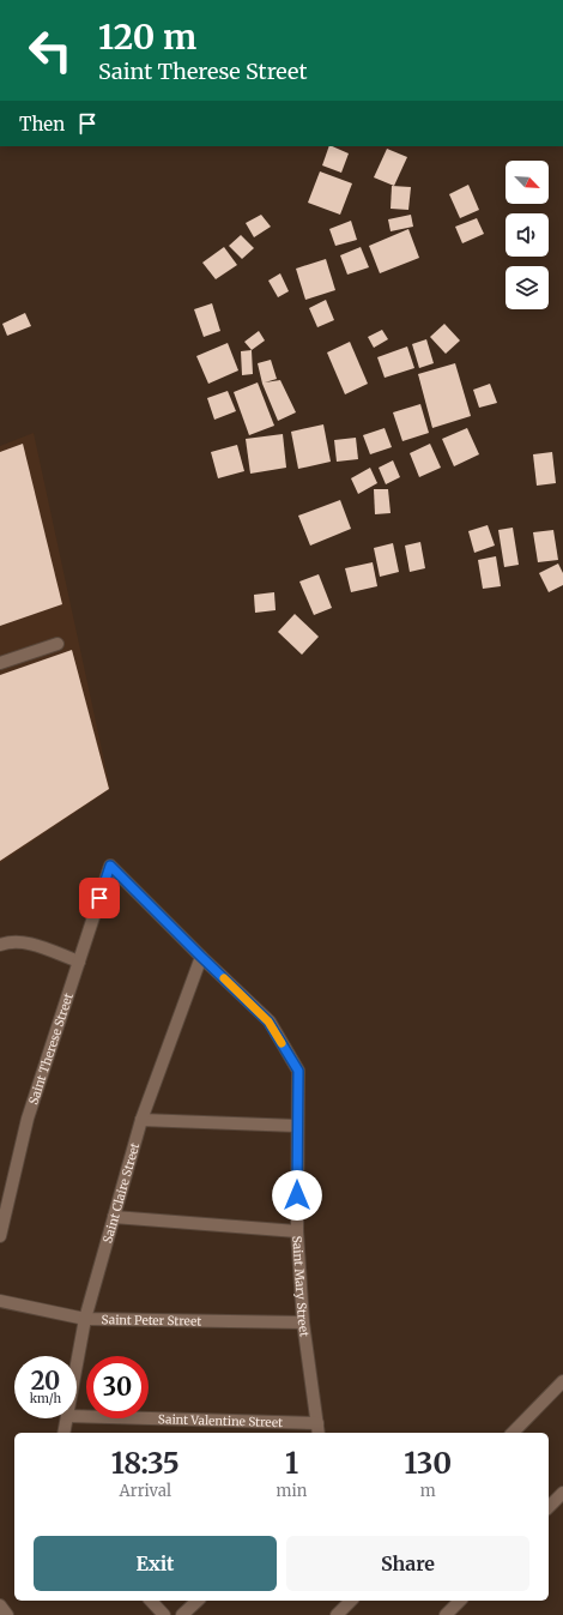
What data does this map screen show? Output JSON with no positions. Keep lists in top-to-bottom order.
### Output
{
  "streets": {
    "street": [
      "Saint Therese Street",
      "Saint Claire Street",
      "Saint Mary Street",
      "Saint Peter Street",
      "Saint Valentine Street"
    ]
  },
  "crossings": [
    ["Saint Therese Street", "Saint Mary Street"],
    ["Saint Claire Street", "Saint Mary Street"],
    ["Saint Claire Street", "Saint Peter Street"],
    ["Saint Mary Street", "Saint Peter Street"],
    ["Saint Mary Street", "Saint Valentine Street"]
  ],
  "north": "bottom right",
  "page": {
    "turn": ["120 m", "Saint Therese Street"],
    "then": "Then",
    "speed": "20 km/h",
    "limit": "30",
    "eta": [
      "18:35",
      "Arrival",
      "1",
      "min",
      "130",
      "m"
    ],
    "buttons": ["Exit", "Share"]
  }
}
